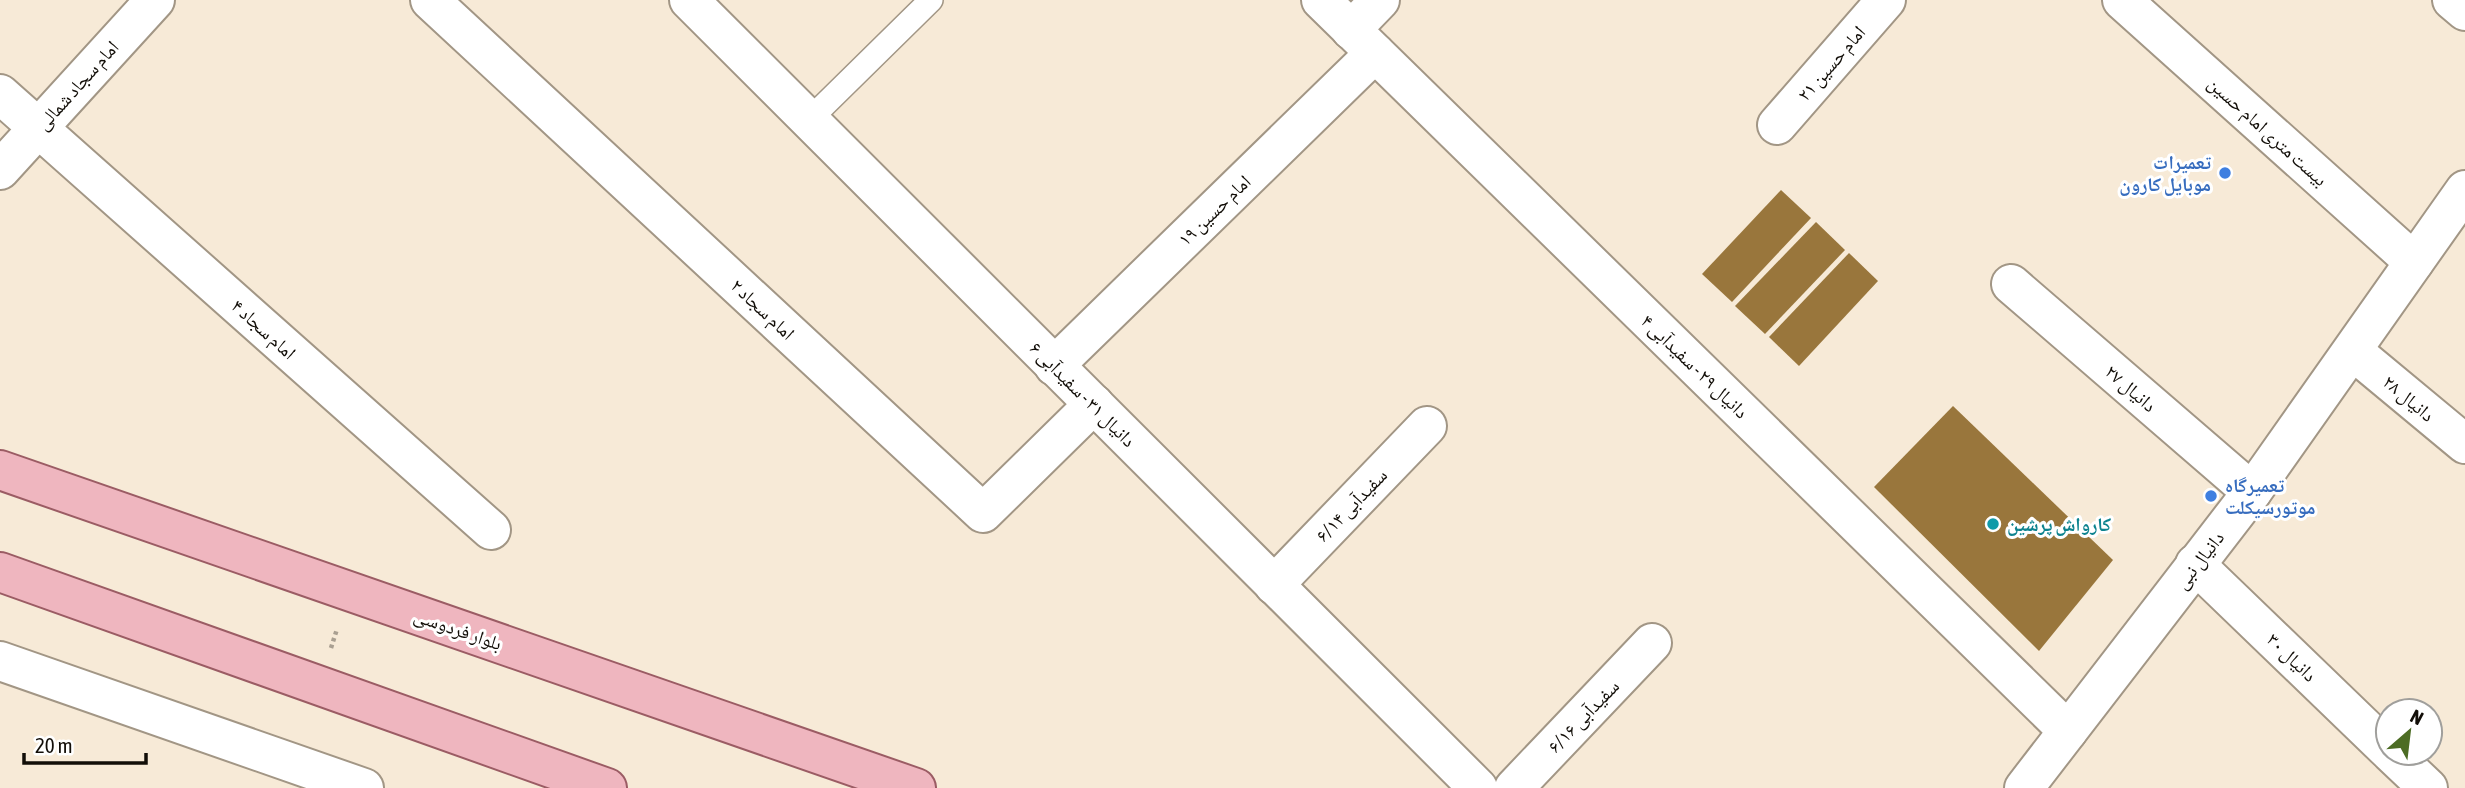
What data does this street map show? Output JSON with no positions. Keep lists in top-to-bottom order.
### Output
{
  "streets": {
    "main road": ["بلوار فردوسی"],
    "street": [
      "امام حسین ۲۱",
      "امام سجاد شمالی",
      "بیست متری امام حسین",
      "امام حسین ۱۹",
      "امام سجاد ۲",
      "امام سجاد ۴",
      "دانیال ۲۹ - سفیدآبی ۴",
      "دانیال ۲۷",
      "دانیال ۳۱ - سفیدآبی ۶",
      "دانیال ۲۸",
      "سفیدآبی ۶/۱۴",
      "دانیال نبی",
      "دانیال ۳۰",
      "سفیدآبی ۶/۱۶"
    ]
  },
  "crossings": [
    ["امام سجاد شمالی", "امام سجاد ۴"],
    ["بیست متری امام حسین", "دانیال نبی"],
    ["امام حسین ۱۹", "دانیال ۲۹ - سفیدآبی ۴"],
    ["امام حسین ۱۹", "دانیال ۳۱ - سفیدآبی ۶"],
    ["امام سجاد ۲", "دانیال ۳۱ - سفیدآبی ۶"],
    ["دانیال ۲۹ - سفیدآبی ۴", "دانیال نبی"],
    ["دانیال ۲۷", "دانیال نبی"],
    ["دانیال ۳۱ - سفیدآبی ۶", "سفیدآبی ۶/۱۴"],
    ["دانیال ۲۸", "دانیال نبی"],
    ["دانیال نبی", "دانیال ۳۰"]
  ],
  "places": ["تعمیرات موبایل کارون", "تعمیرگاه موتورسیکلت", "کارواش پرشین"],
  "scale_bar": "20 m",
  "north": "top right"
}
